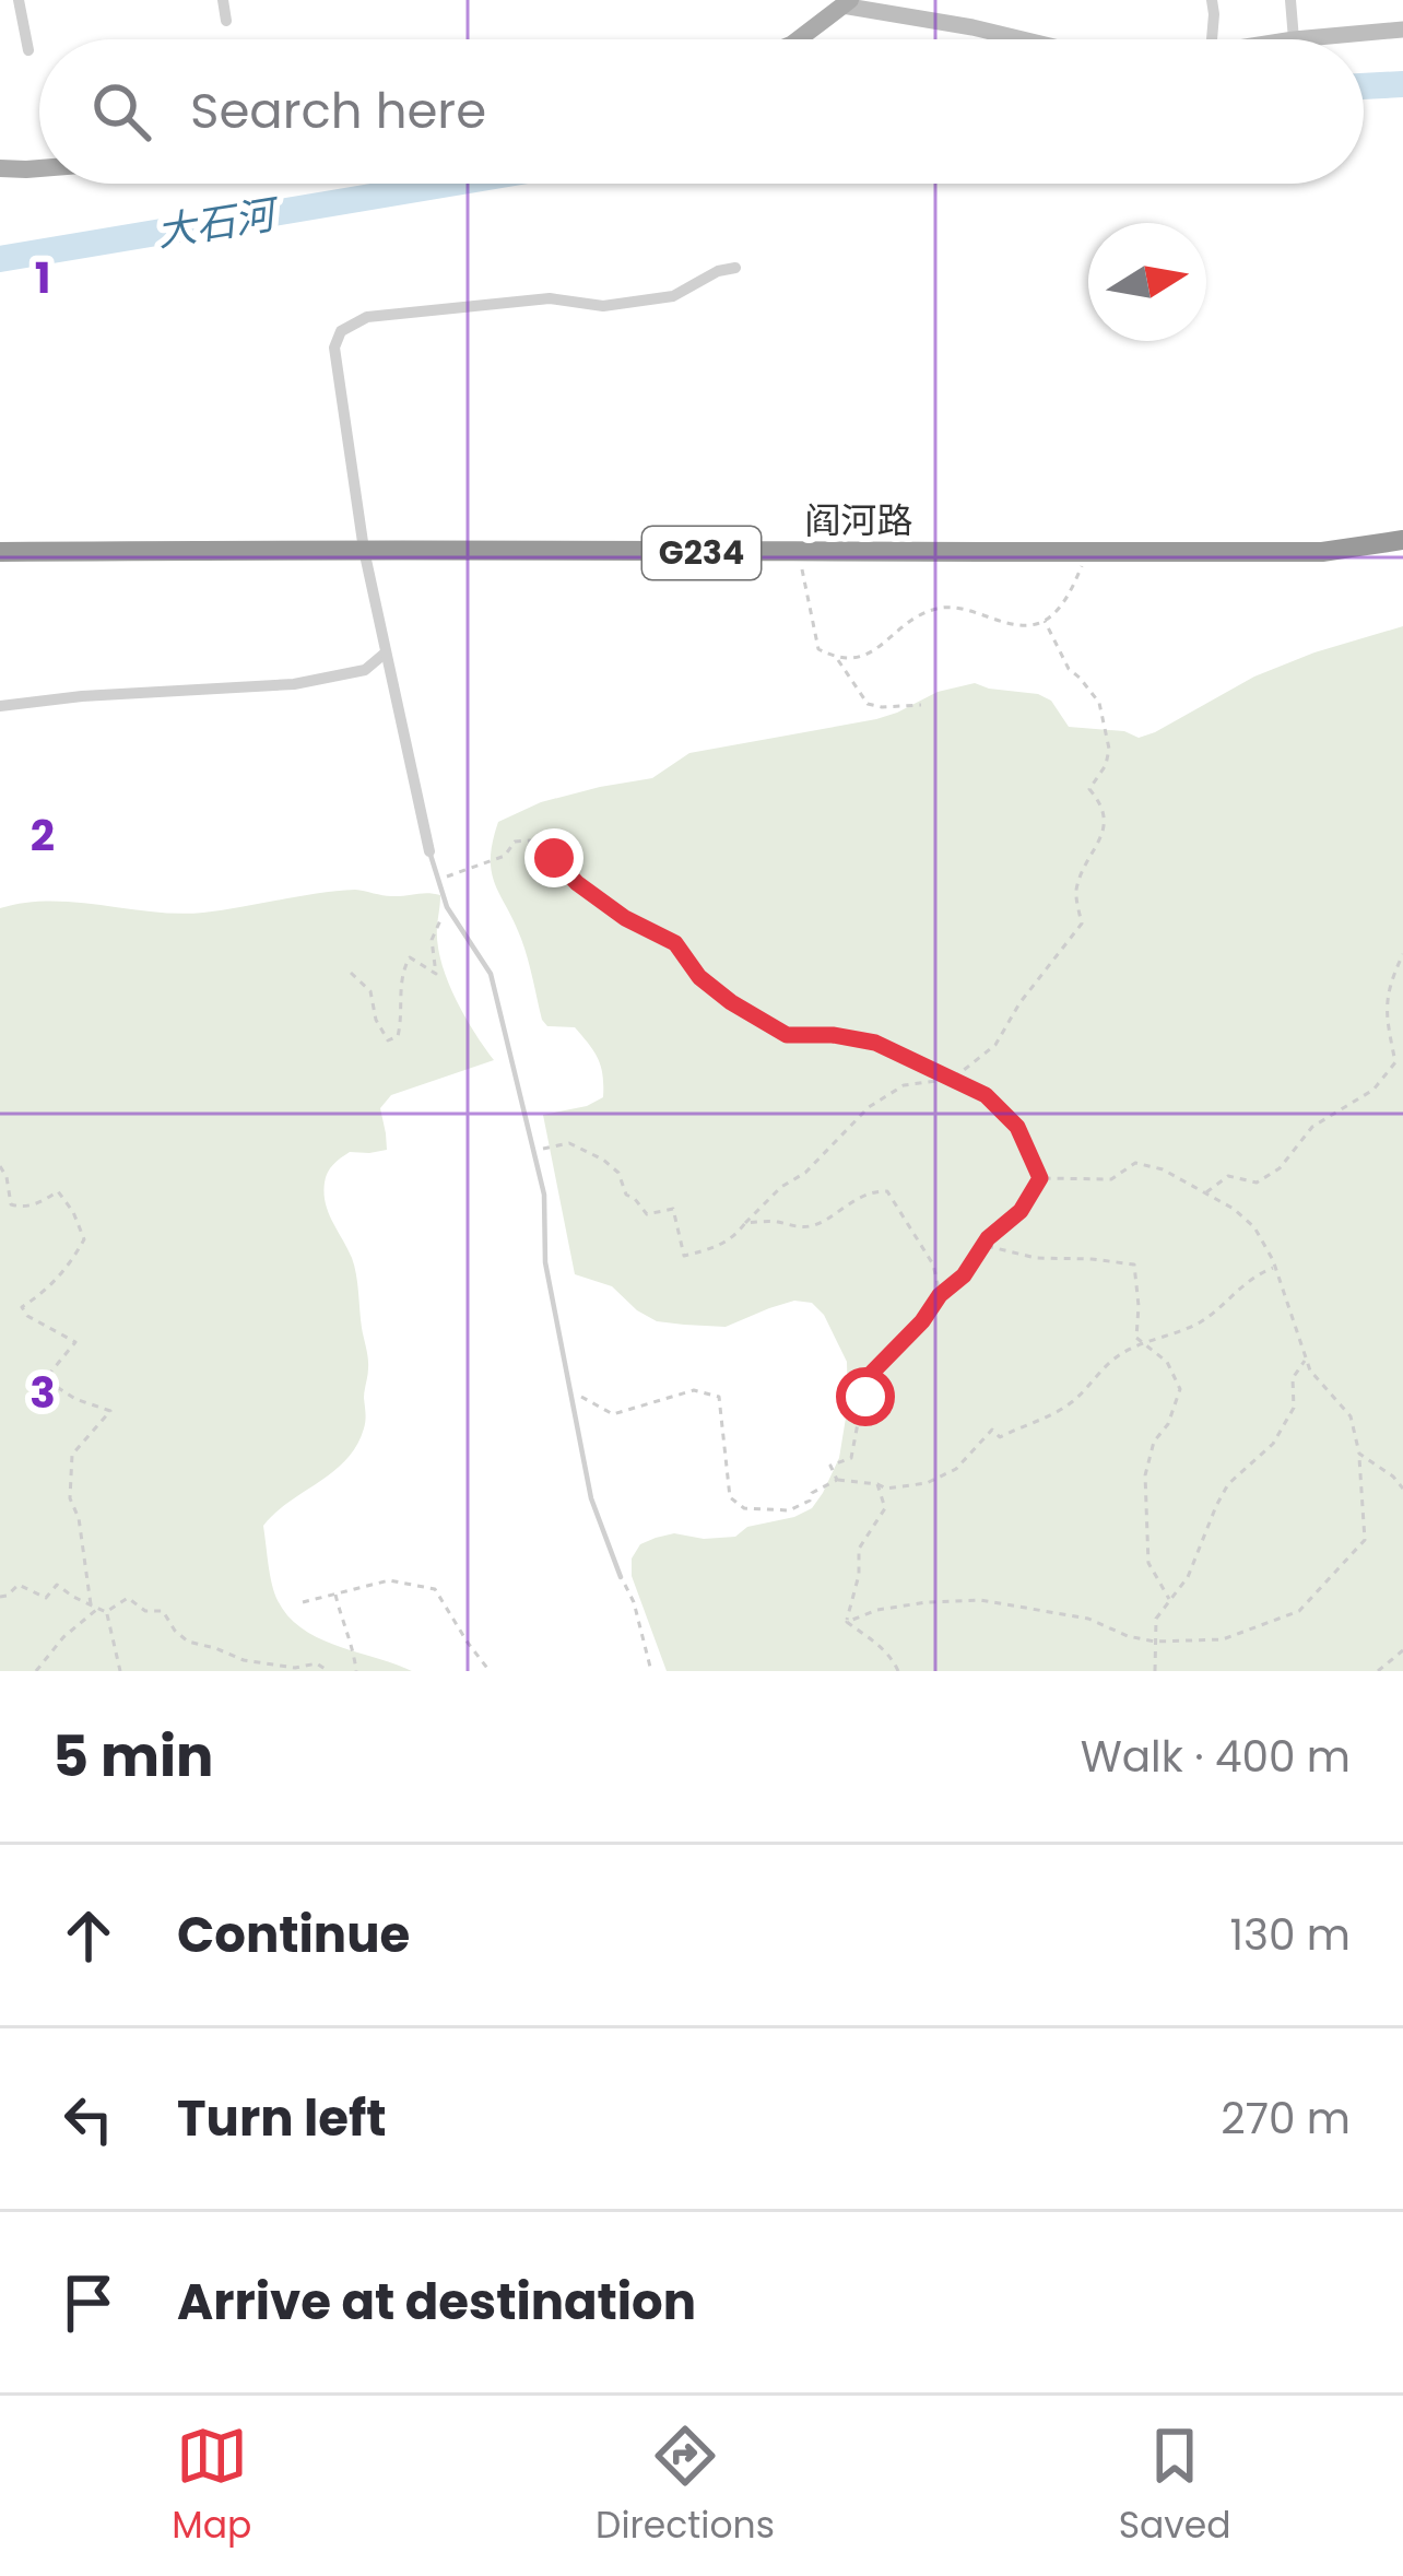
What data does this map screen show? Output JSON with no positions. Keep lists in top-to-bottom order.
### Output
{
  "streets": {
    "highway": ["阎河路", "G234"]
  },
  "water": ["大石河"],
  "north": "right",
  "page": {
    "search": "Search here",
    "heading": ["5 min", "Walk · 400 m"],
    "list": [
      ["Continue", "130 m"],
      ["Turn left", "270 m"],
      "Arrive at destination"
    ],
    "nav": ["Map", "Directions", "Saved"]
  },
  "grid": {
    "rows": ["1", "2", "3"]
  }
}
